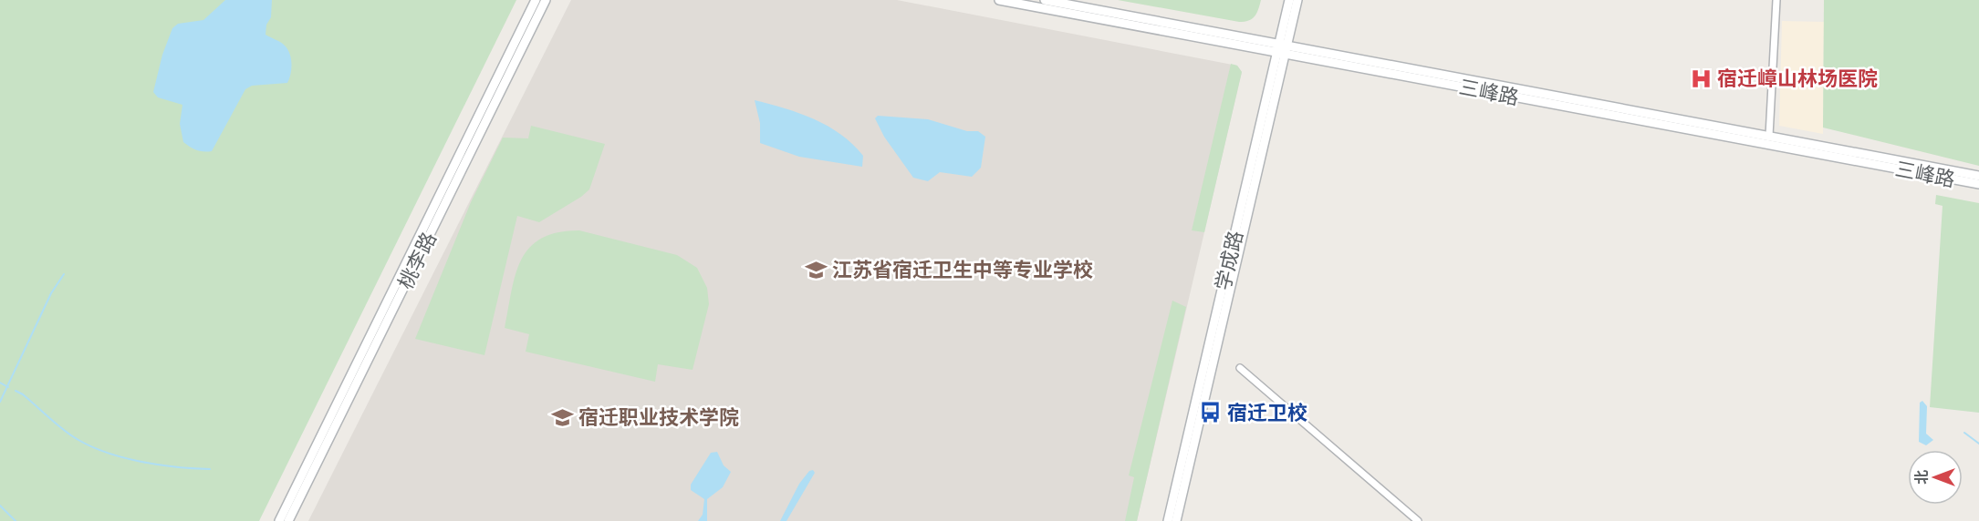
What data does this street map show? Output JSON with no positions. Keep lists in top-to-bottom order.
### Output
{
  "streets": {
    "main road": ["三峰路", "桃李路", "学成路"]
  },
  "crossings": [
    ["三峰路", "学成路"]
  ],
  "places": {
    "hospital": ["宿迁嶂山林场医院"],
    "school or university": ["江苏省宿迁卫生中等专业学校", "宿迁职业技术学院"],
    "bus stop": ["宿迁卫校"]
  },
  "north": "left"
}
